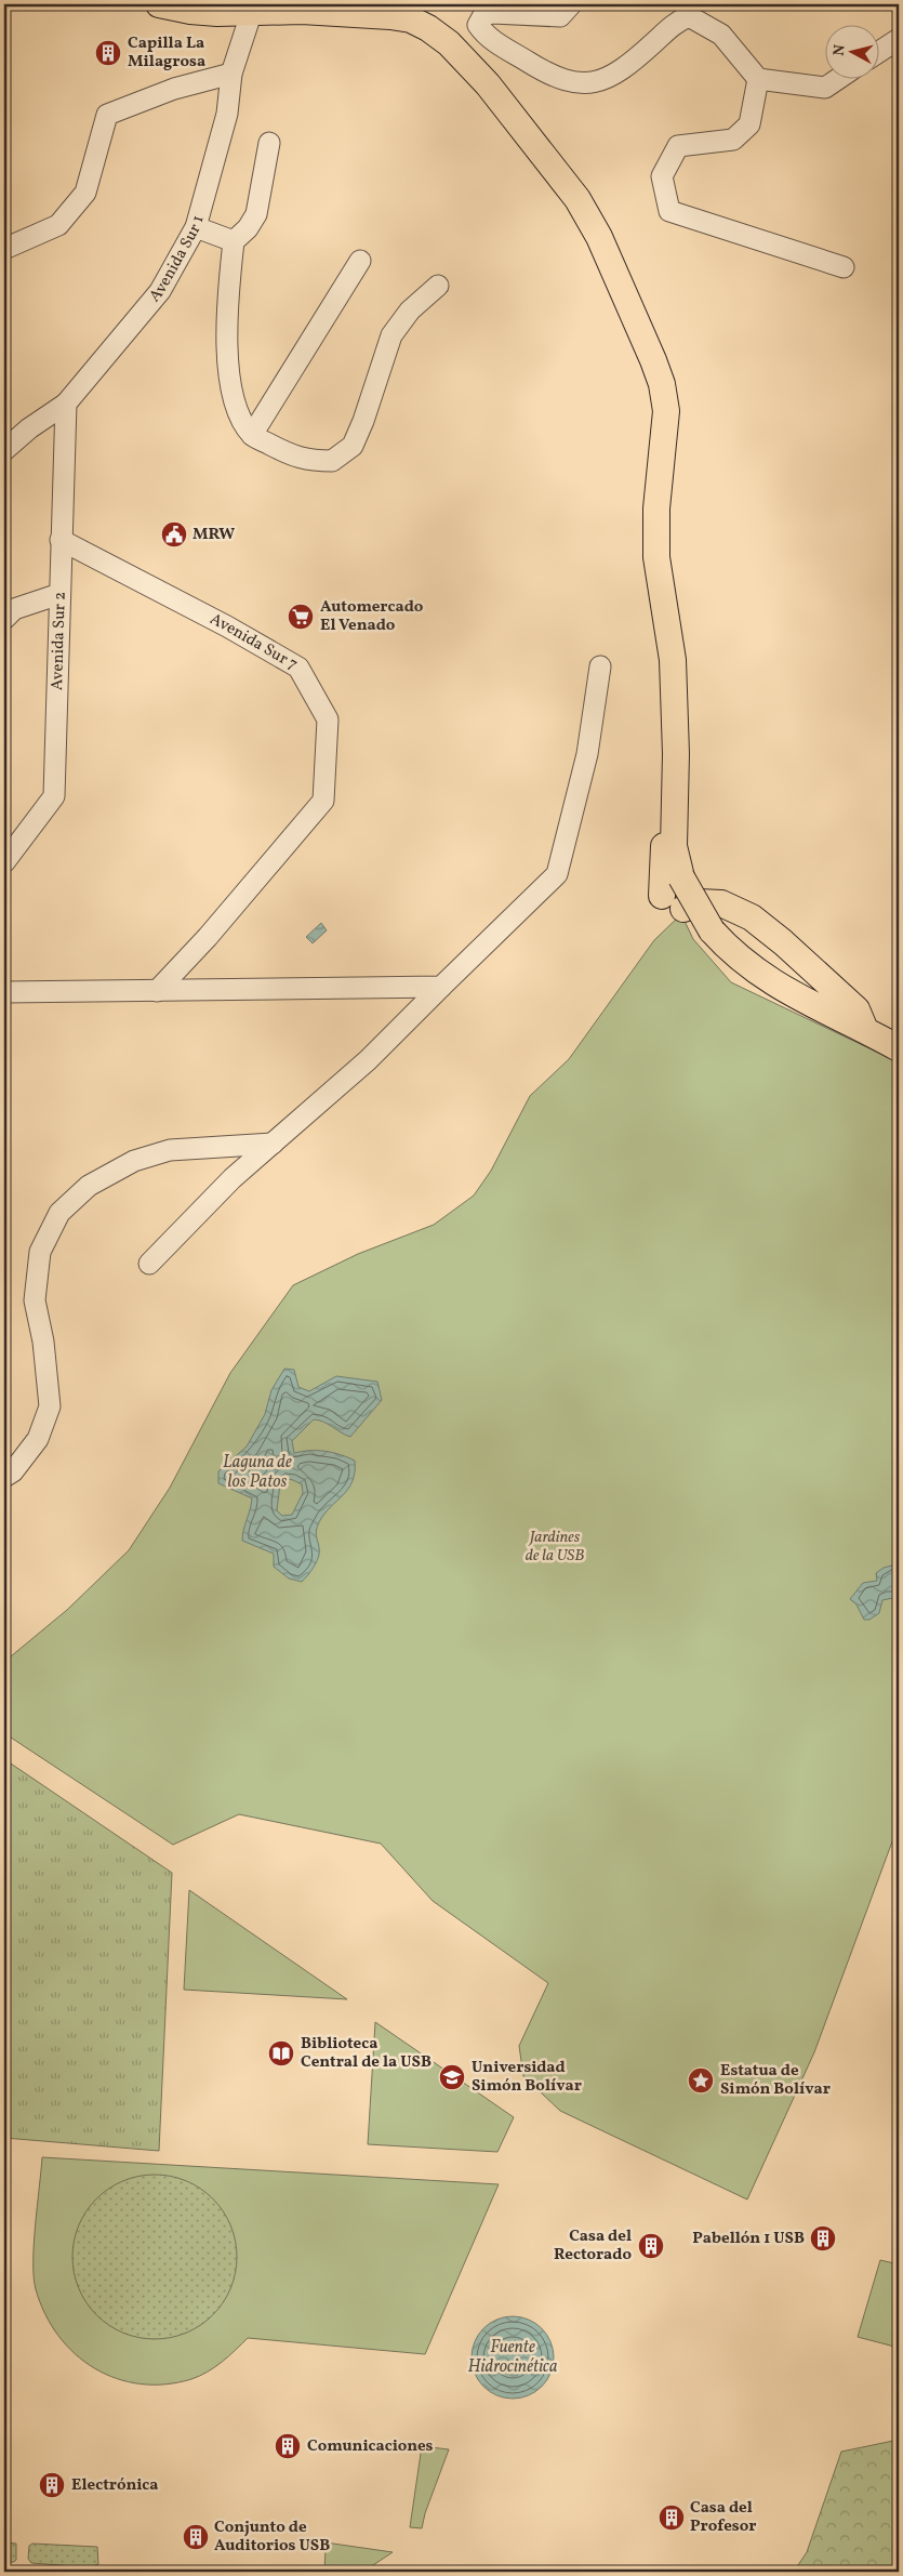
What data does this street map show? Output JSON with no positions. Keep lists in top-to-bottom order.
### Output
{
  "streets": {
    "street": ["Avenida Sur 1", "Avenida Sur 2", "Avenida Sur 7"]
  },
  "crossings": [
    ["Avenida Sur 1", "Avenida Sur 2"],
    ["Avenida Sur 2", "Avenida Sur 7"]
  ],
  "water": ["Laguna de los Patos", "Fuente Hidrocinética"],
  "parks": ["Jardines de la USB"],
  "places": {
    "building": [
      "Capilla La Milagrosa",
      "Pabellón 1 USB",
      "Casa del Rectorado",
      "Comunicaciones",
      "Electrónica",
      "Casa del Profesor",
      "Conjunto de Auditorios USB"
    ],
    "public building": ["MRW"],
    "supermarket": ["Automercado El Venado"],
    "library": ["Biblioteca Central de la USB"],
    "school or university": ["Universidad Simón Bolívar"],
    "place": ["Estatua de Simón Bolívar"]
  },
  "north": "left"
}
